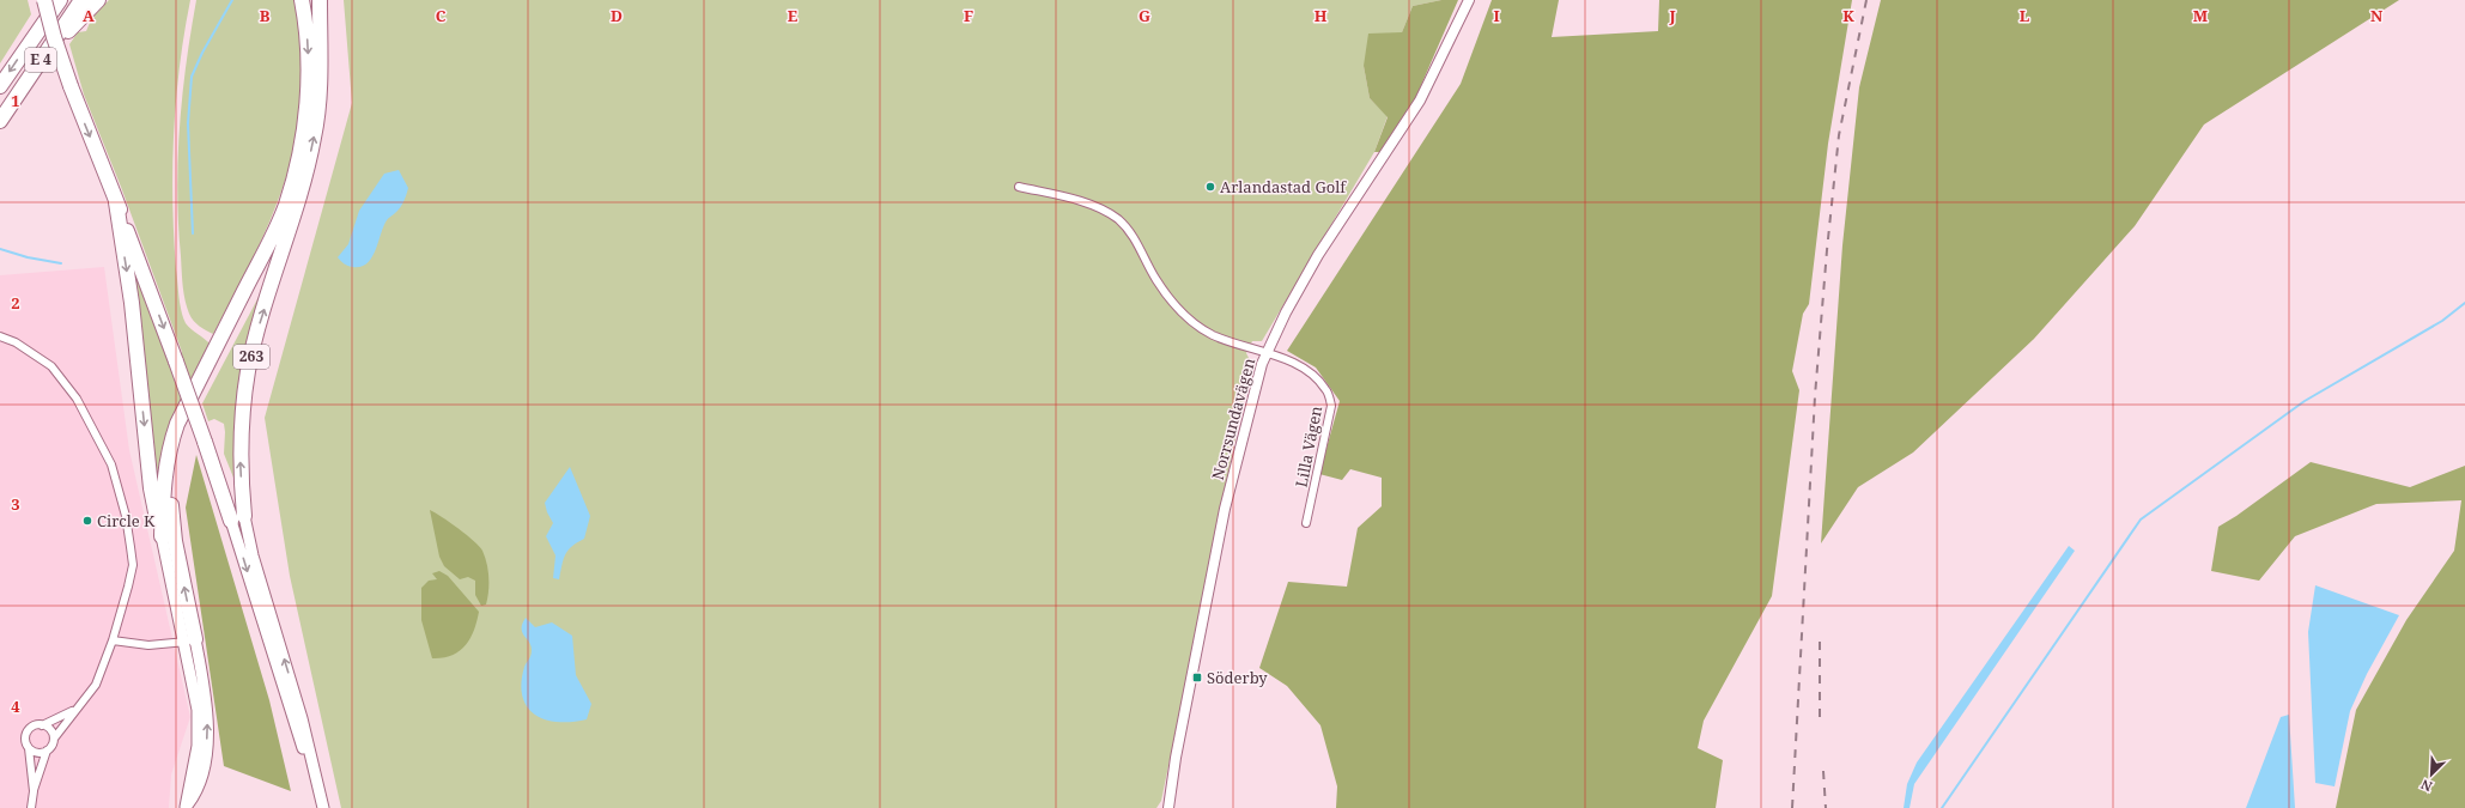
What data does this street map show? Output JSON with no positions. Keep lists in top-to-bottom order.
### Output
{
  "streets": {
    "highway": ["E 4", "263"],
    "street": ["Norrsundavägen", "Lilla Vägen"]
  },
  "crossings": [
    ["Norrsundavägen", "Lilla Vägen"]
  ],
  "places": {
    "other": ["Arlandastad Golf", "Circle K"],
    "transit": ["Söderby"]
  },
  "north": "bottom left",
  "grid": {
    "columns": [
      "A",
      "B",
      "C",
      "D",
      "E",
      "F",
      "G",
      "H",
      "I",
      "J",
      "K",
      "L",
      "M",
      "N"
    ],
    "rows": [
      "1",
      "2",
      "3",
      "4"
    ]
  }
}
